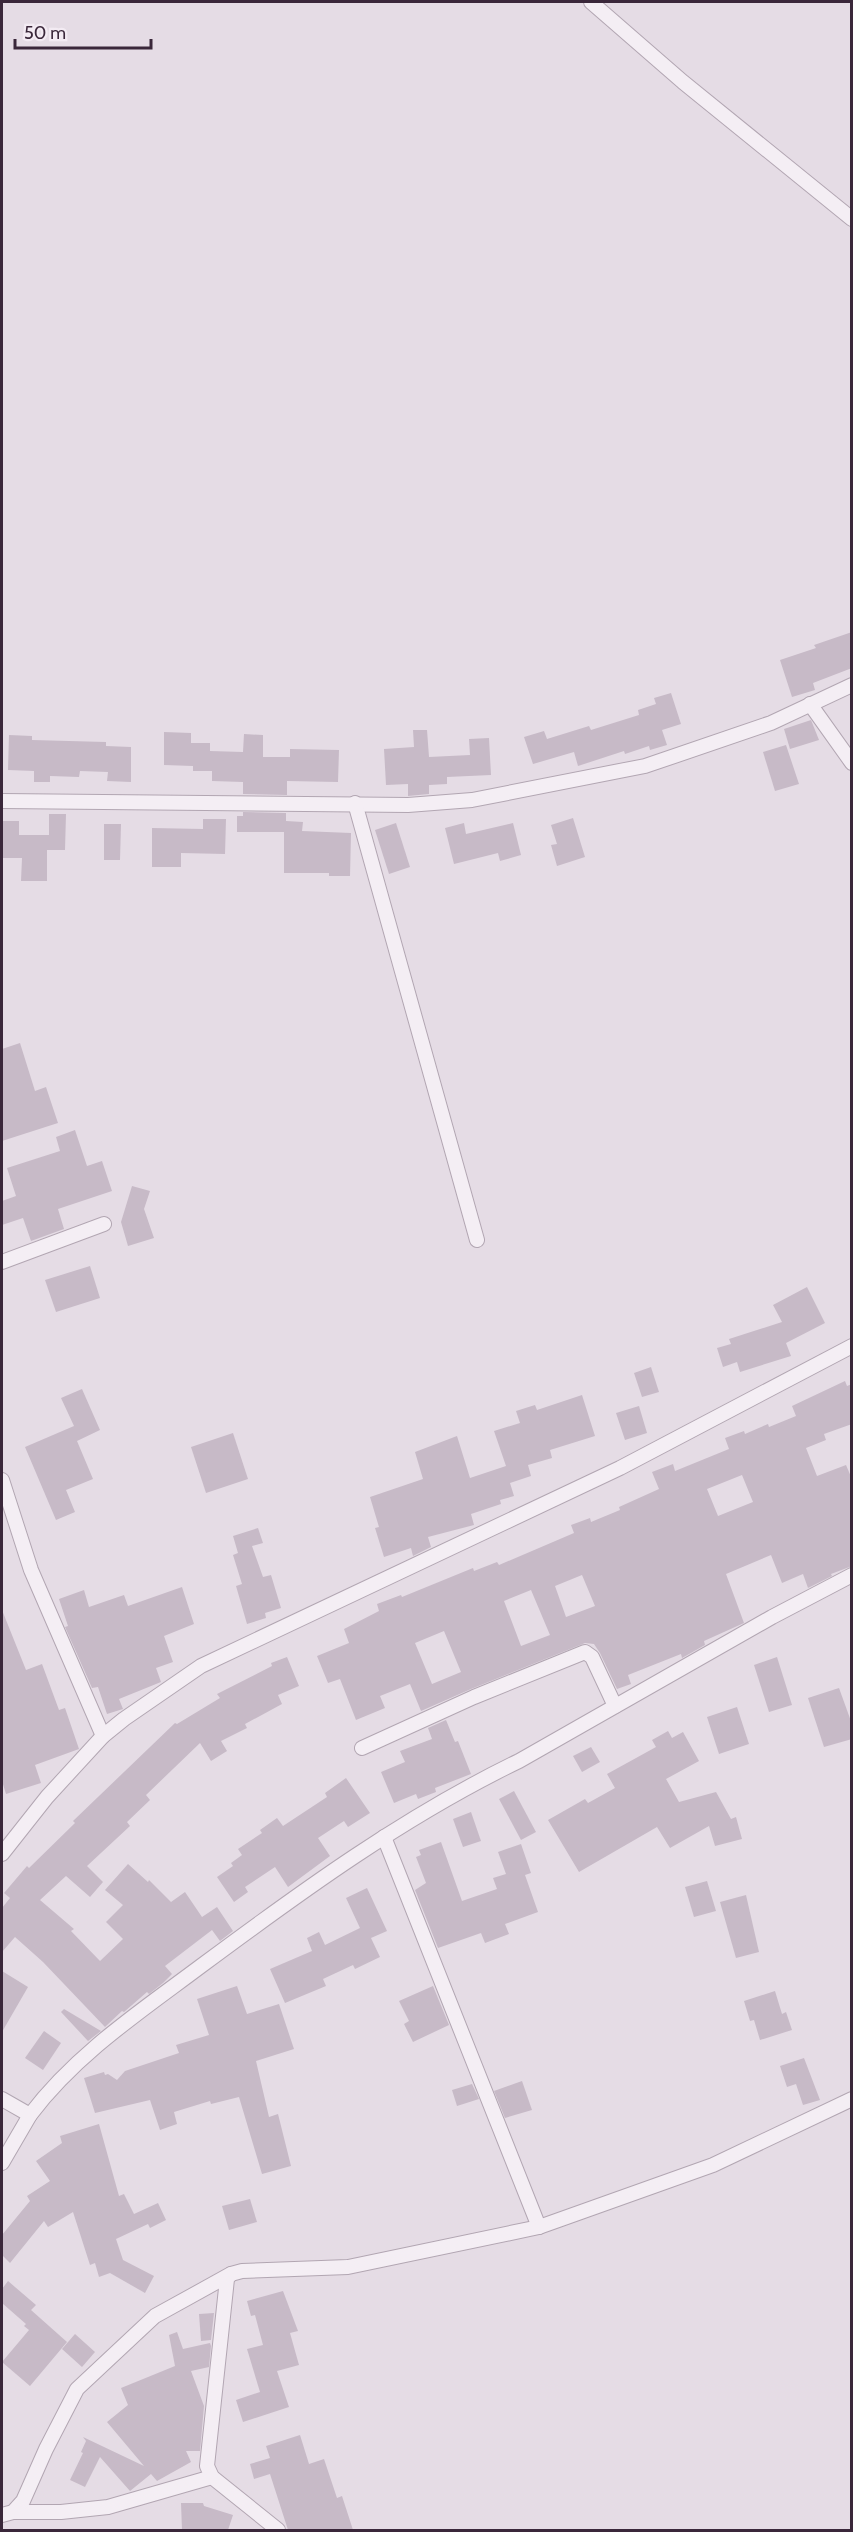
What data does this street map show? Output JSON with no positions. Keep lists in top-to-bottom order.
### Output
{
  "scale_bar": "50 m"
}
